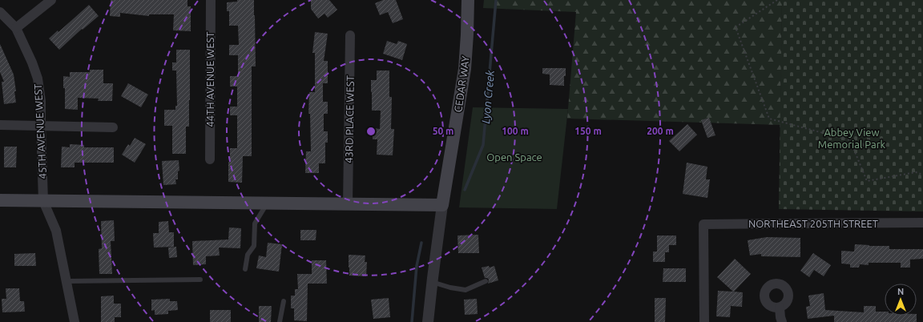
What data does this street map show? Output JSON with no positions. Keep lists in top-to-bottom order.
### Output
{
  "streets": {
    "main road": ["CEDAR WAY"],
    "street": [
      "44TH AVENUE WEST",
      "43RD PLACE WEST",
      "45TH AVENUE WEST",
      "NORTHEAST 205TH STREET"
    ]
  },
  "water": ["Lyon Creek"],
  "parks": ["Abbey View Memorial Park", "Open Space"],
  "north": "top",
  "rings": [
    "50 m",
    "100 m",
    "150 m",
    "200 m"
  ]
}
